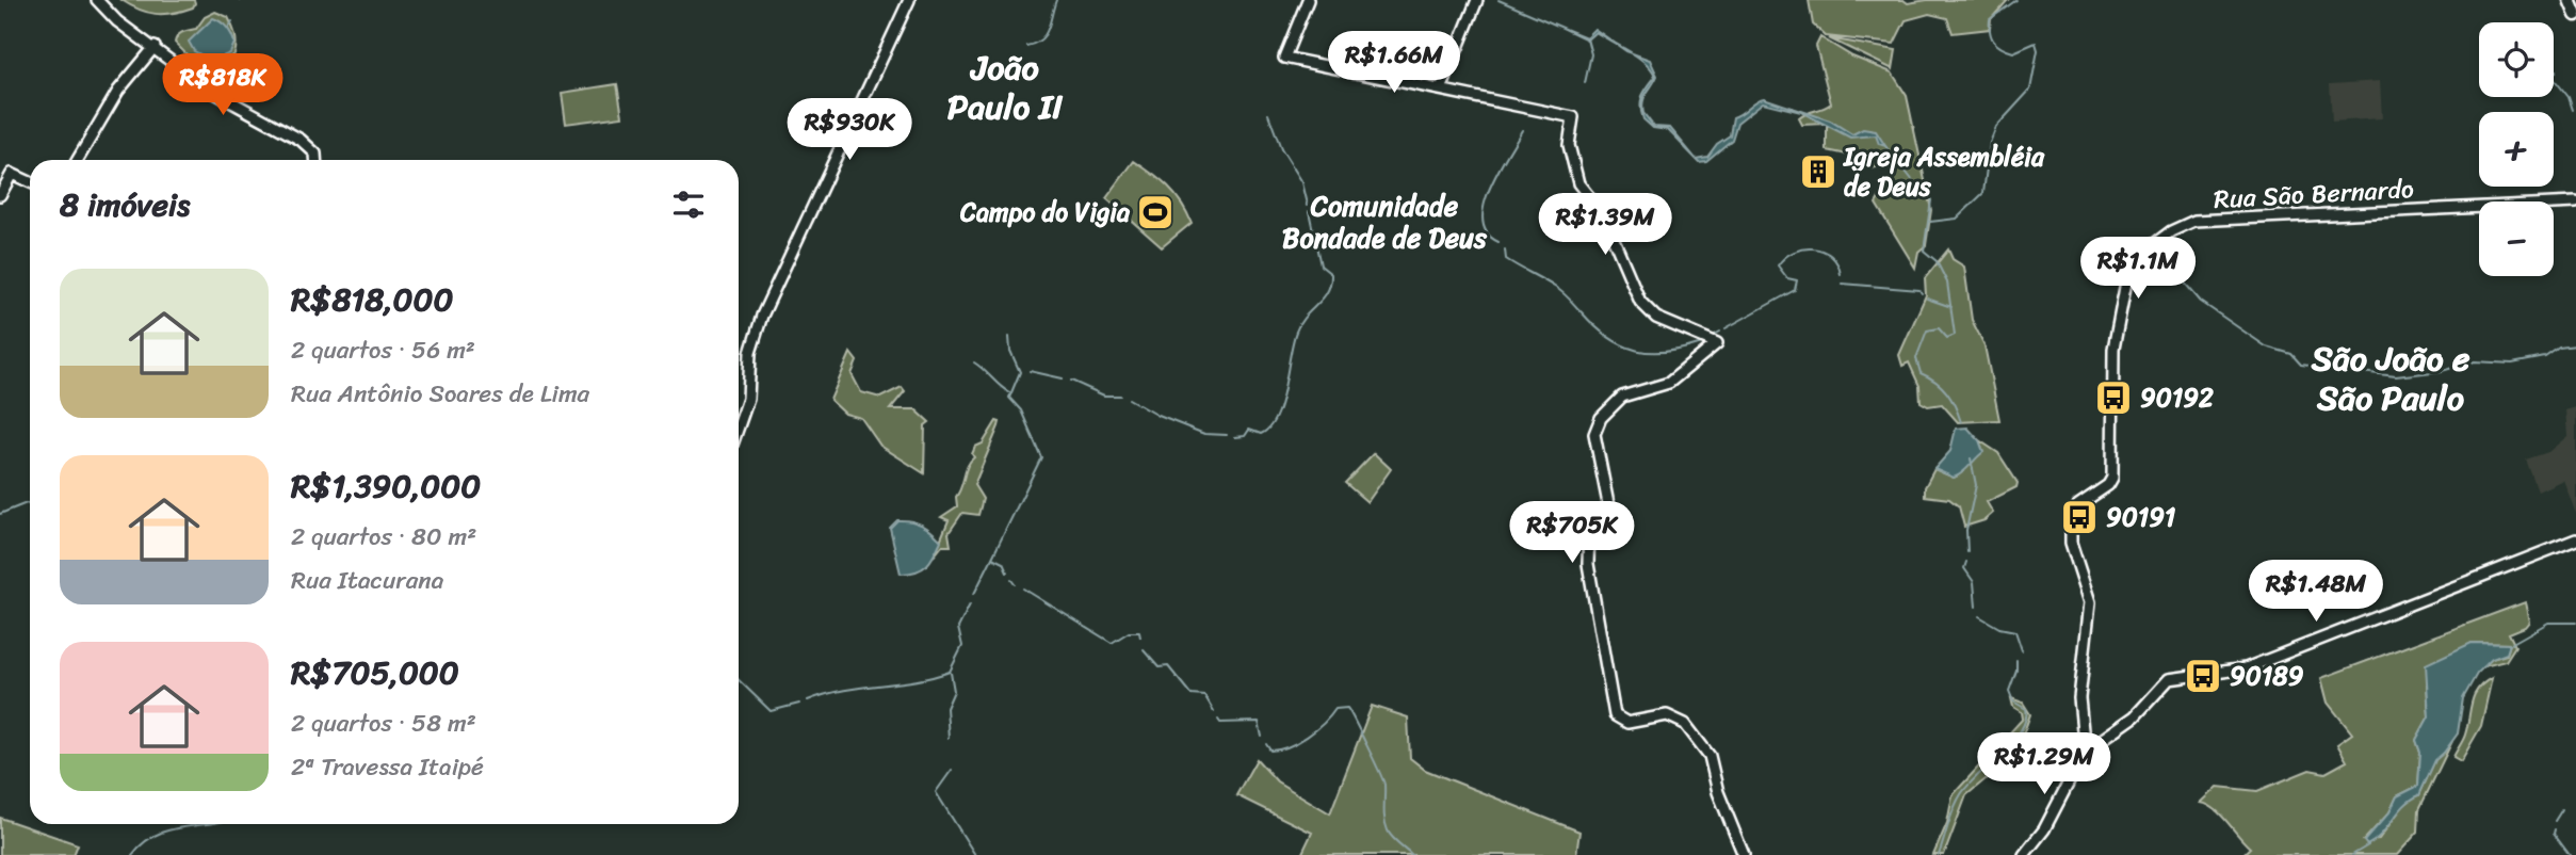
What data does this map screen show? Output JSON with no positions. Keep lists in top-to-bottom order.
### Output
{
  "streets": {
    "street": ["Rua São Bernardo"]
  },
  "districts": ["João Paulo II", "Comunidade Bondade de Deus", "São João e São Paulo"],
  "places": {
    "building": ["Igreja Assembléia de Deus"],
    "sports": ["Campo do Vigia"],
    "bus stop": ["90192", "90191", "90189"]
  },
  "page": {
    "map_buttons": ["+", "−"],
    "price": [
      "R$1.66M",
      "R$818K",
      "R$930K",
      "R$1.39M",
      "R$1.1M",
      "R$705K",
      "R$1.48M",
      "R$1.29M"
    ],
    "heading": "8 imóveis",
    "list": [
      {
        "name": "R$818,000",
        "note": "2 quartos · 56 m² · Rua Antônio Soares de Lima"
      },
      {
        "name": "R$1,390,000",
        "note": "2 quartos · 80 m² · Rua Itacurana"
      },
      {
        "name": "R$705,000",
        "note": "2 quartos · 58 m² · 2ª Travessa Itaipé"
      }
    ]
  }
}
